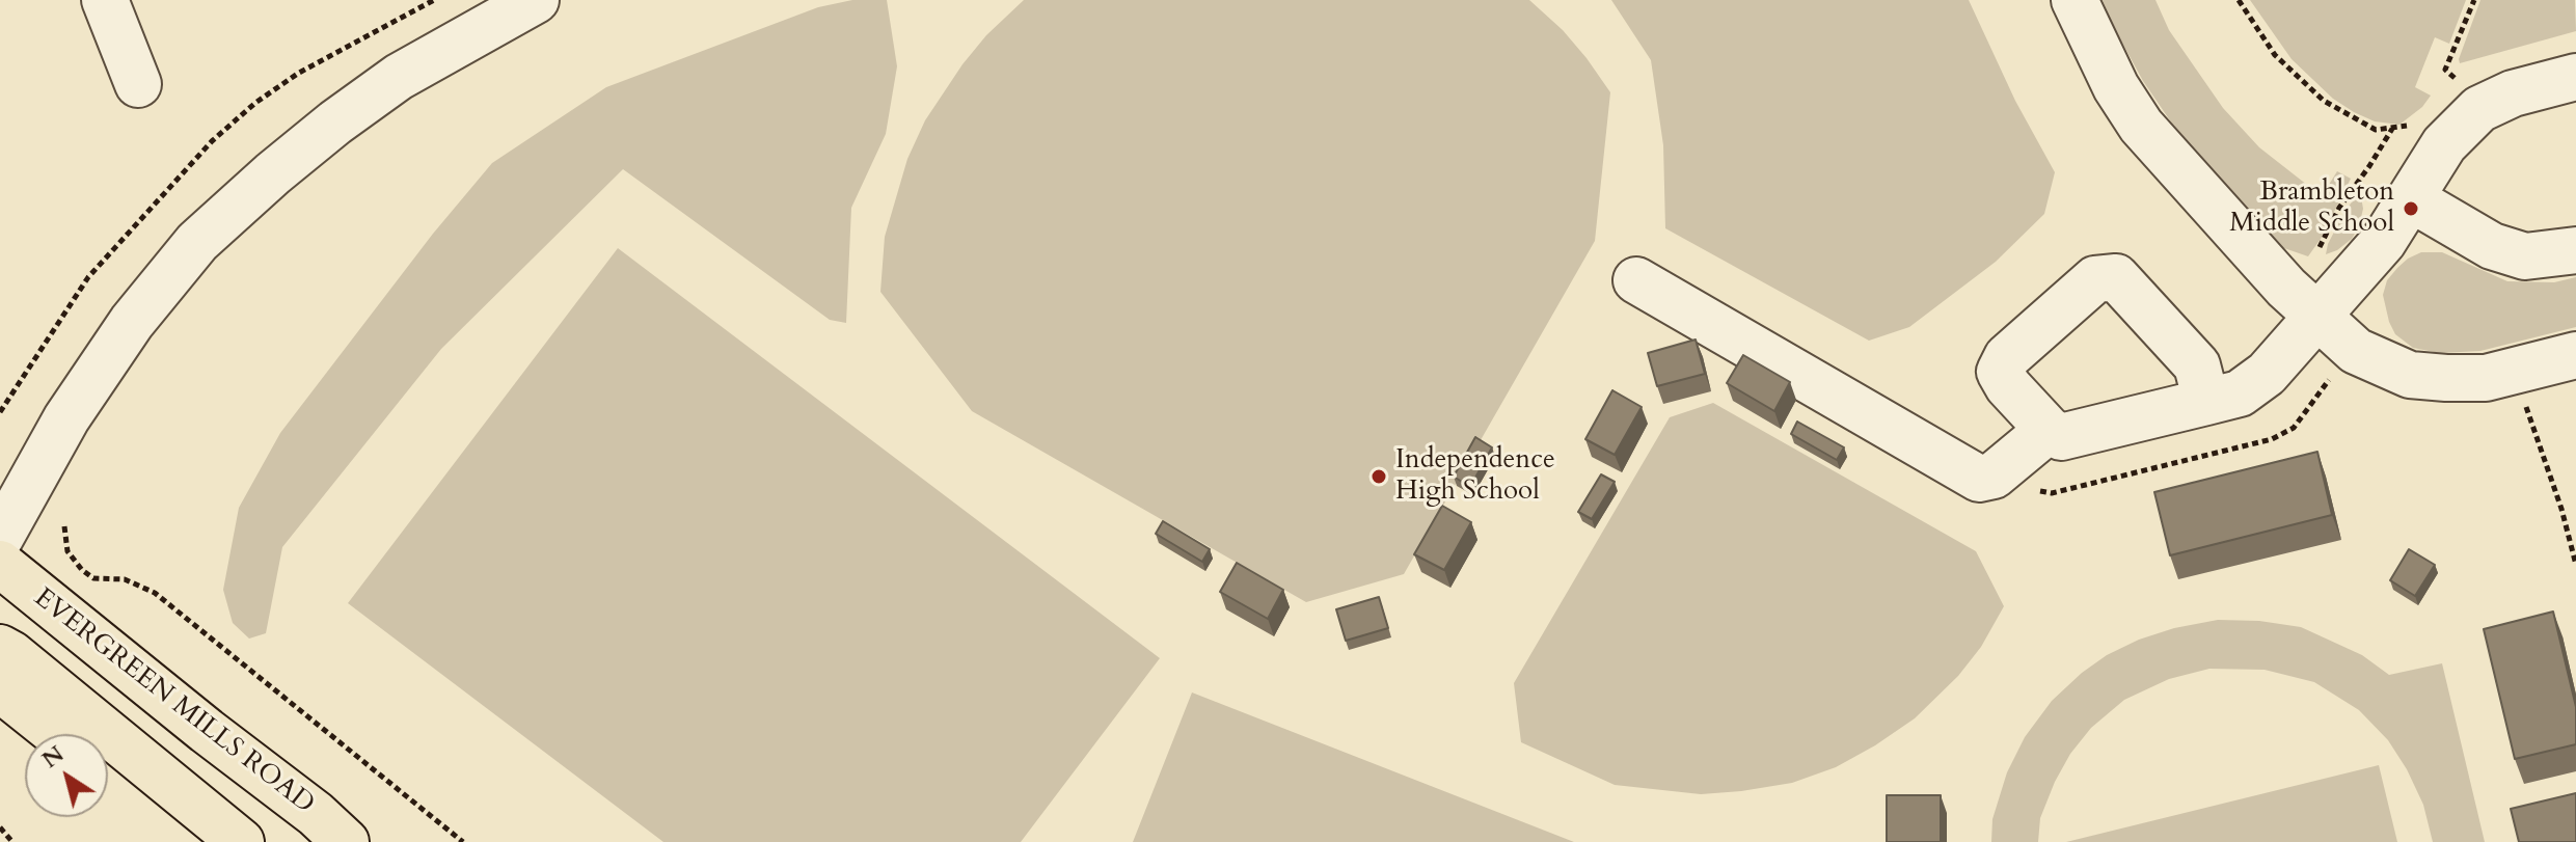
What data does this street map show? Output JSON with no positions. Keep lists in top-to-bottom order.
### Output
{
  "streets": {
    "main road": ["EVERGREEN MILLS ROAD"]
  },
  "places": ["Brambleton Middle School", "Independence High School"],
  "north": "top left"
}
